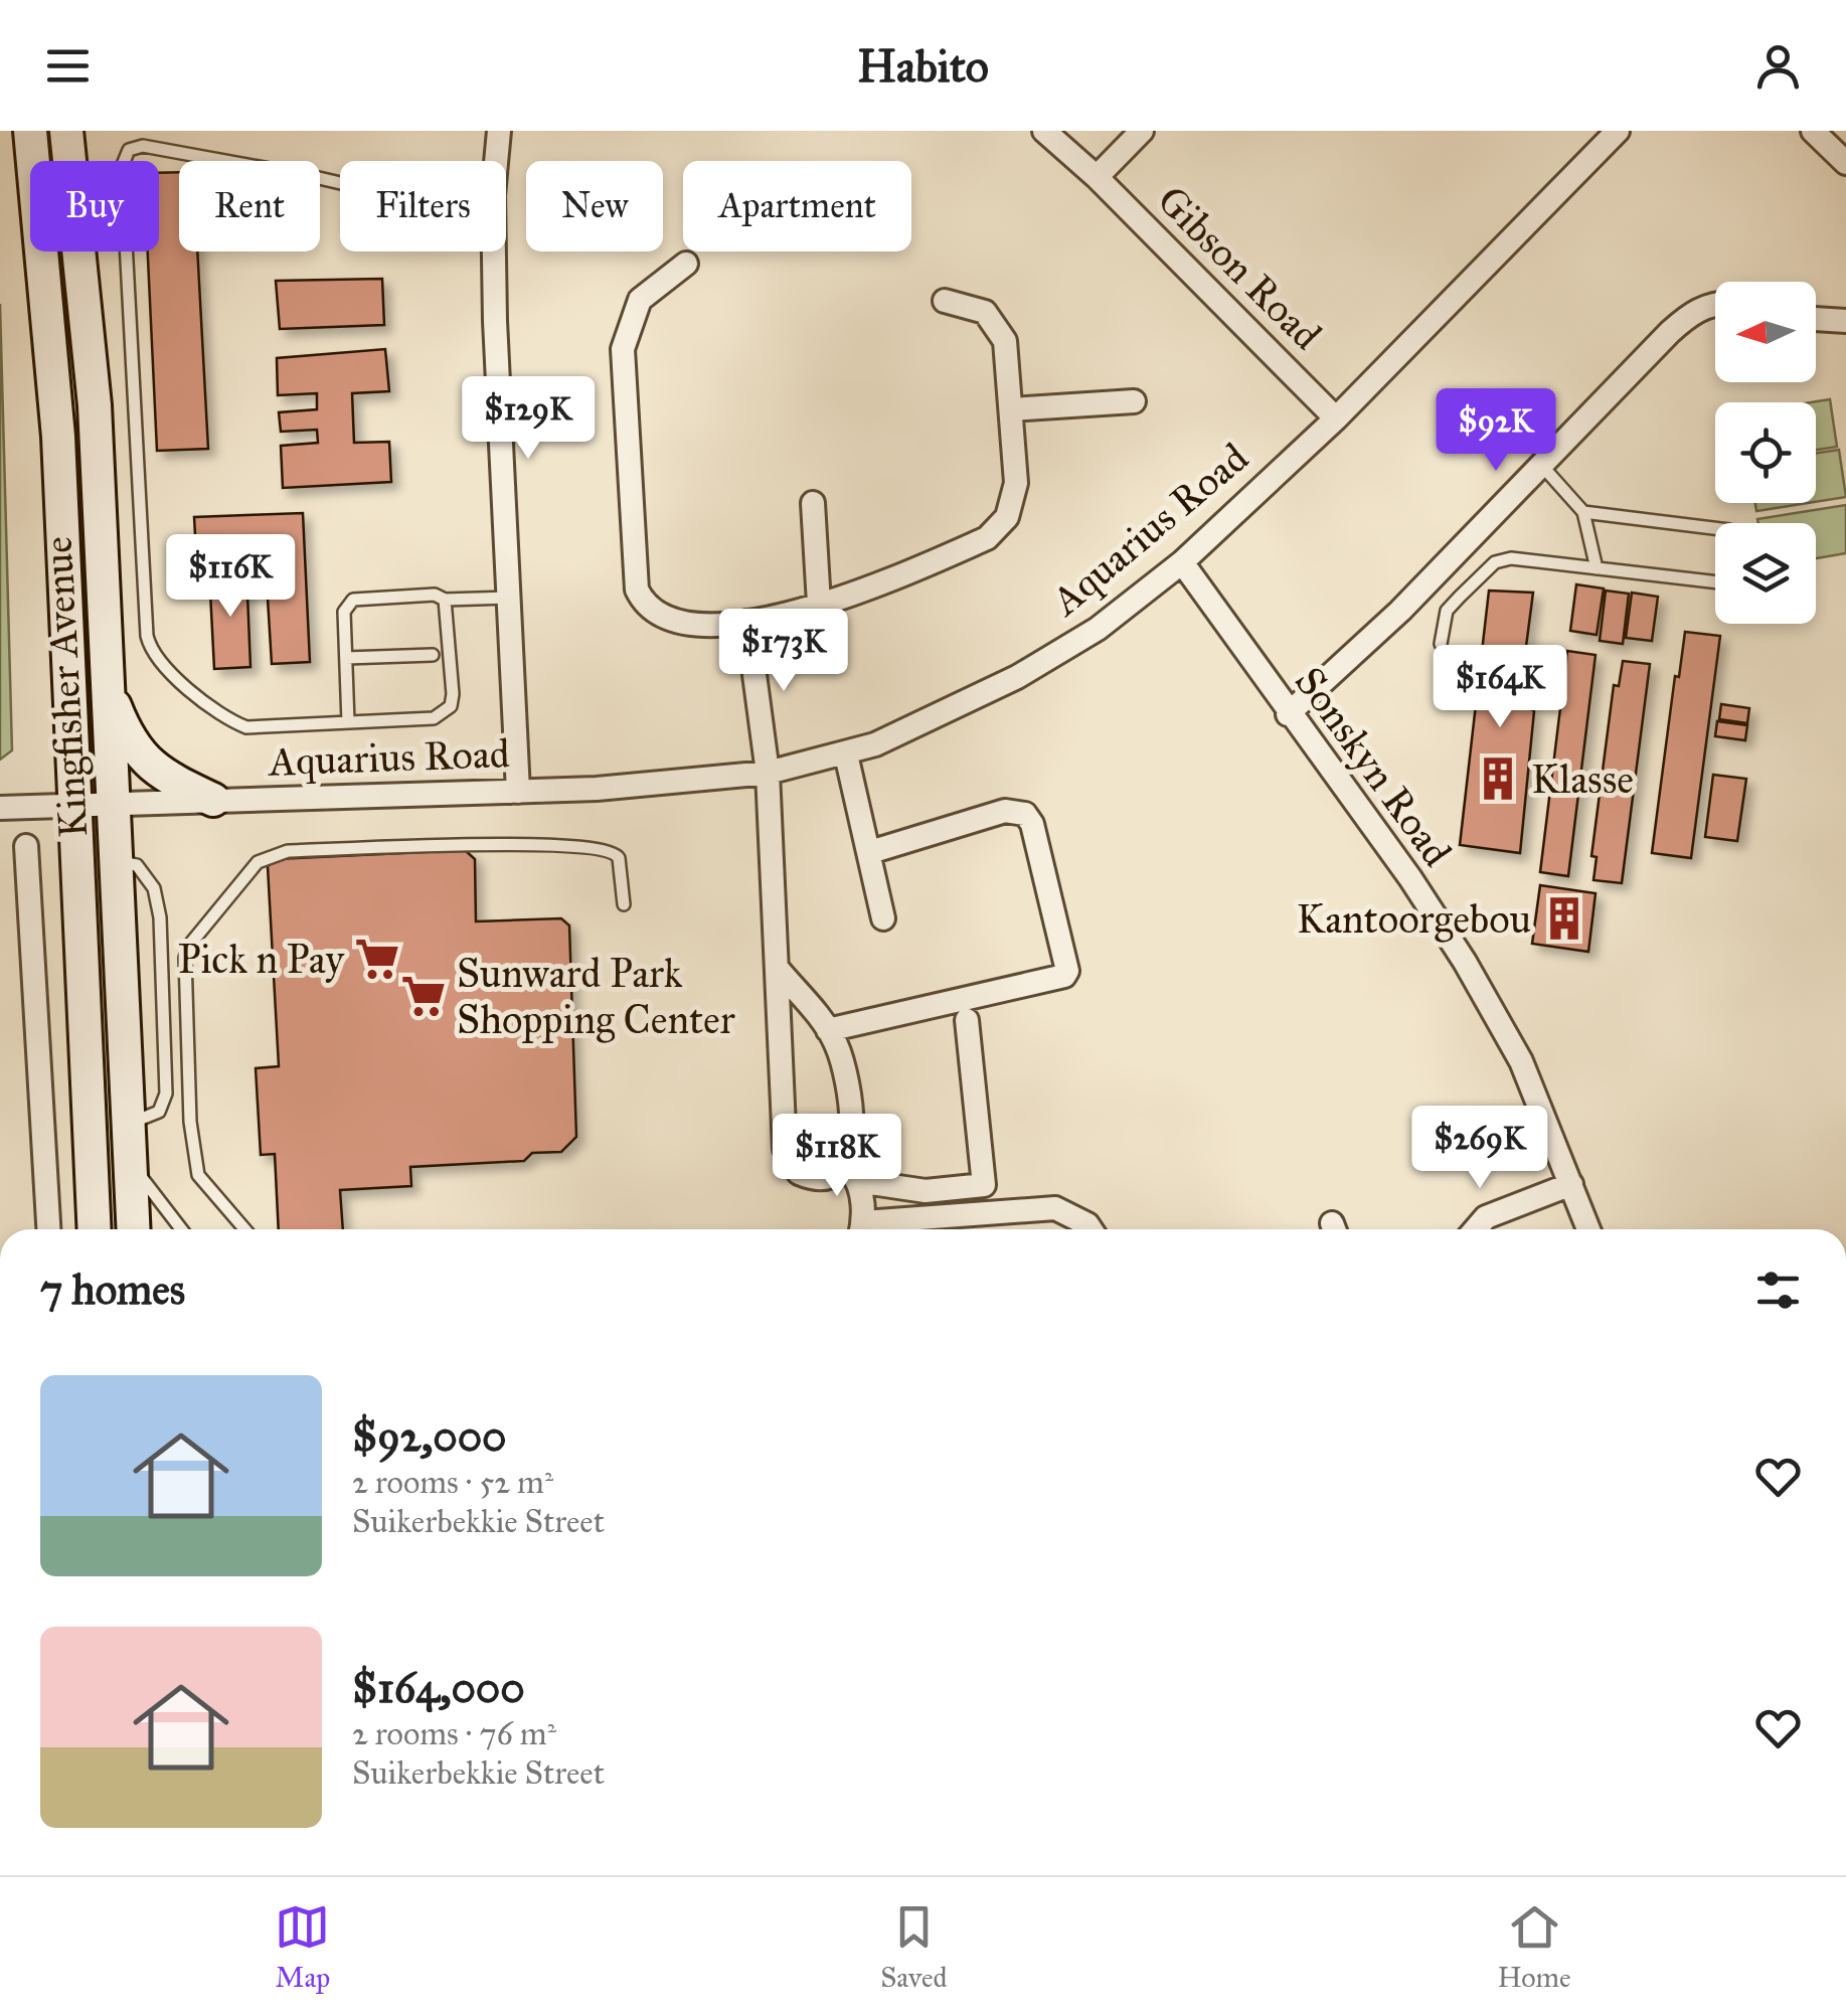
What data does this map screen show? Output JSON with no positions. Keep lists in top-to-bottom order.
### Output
{
  "streets": {
    "street": [
      "Gibson Road",
      "Aquarius Road",
      "Kingfisher Avenue",
      "Sonskyn Road"
    ]
  },
  "crossings": [
    ["Gibson Road", "Aquarius Road"],
    ["Aquarius Road", "Kingfisher Avenue"],
    ["Aquarius Road", "Sonskyn Road"]
  ],
  "places": {
    "building": ["Klasse", "Kantoorgebou"],
    "supermarket": ["Pick n Pay", "Sunward Park Shopping Center"]
  },
  "north": "left",
  "page": {
    "header": "Habito",
    "chip": [
      "Buy",
      "Rent",
      "Filters",
      "New",
      "Apartment"
    ],
    "price": [
      "$129K",
      "$92K",
      "$116K",
      "$173K",
      "$164K",
      "$269K",
      "$118K"
    ],
    "heading": "7 homes",
    "list": [
      {
        "name": "$92,000",
        "note": "2 rooms · 52 m² · Suikerbekkie Street"
      },
      {
        "name": "$164,000",
        "note": "2 rooms · 76 m² · Suikerbekkie Street"
      }
    ],
    "tabs": ["Map", "Saved", "Home"]
  }
}
